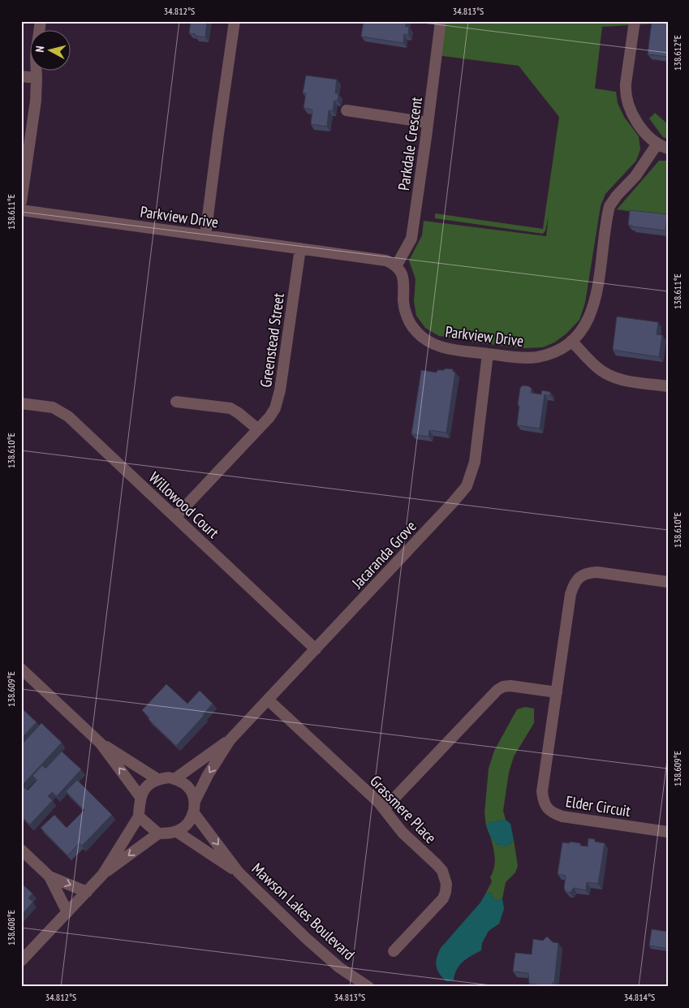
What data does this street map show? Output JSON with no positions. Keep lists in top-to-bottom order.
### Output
{
  "streets": {
    "street": [
      "Parkdale Crescent",
      "Parkview Drive",
      "Greenstead Street",
      "Willowood Court",
      "Jacaranda Grove",
      "Elder Circuit",
      "Grassmere Place",
      "Mawson Lakes Boulevard"
    ]
  },
  "crossings": [
    ["Parkdale Crescent", "Parkview Drive"],
    ["Parkview Drive", "Greenstead Street"],
    ["Parkview Drive", "Jacaranda Grove"],
    ["Greenstead Street", "Willowood Court"],
    ["Willowood Court", "Jacaranda Grove"],
    ["Jacaranda Grove", "Grassmere Place"],
    ["Jacaranda Grove", "Mawson Lakes Boulevard"]
  ],
  "north": "left",
  "coordinates": [
    "34.812°S",
    "34.813°S",
    "138.612°E",
    "138.611°E",
    "138.610°E",
    "138.609°E",
    "138.608°E",
    "34.814°S"
  ]
}
